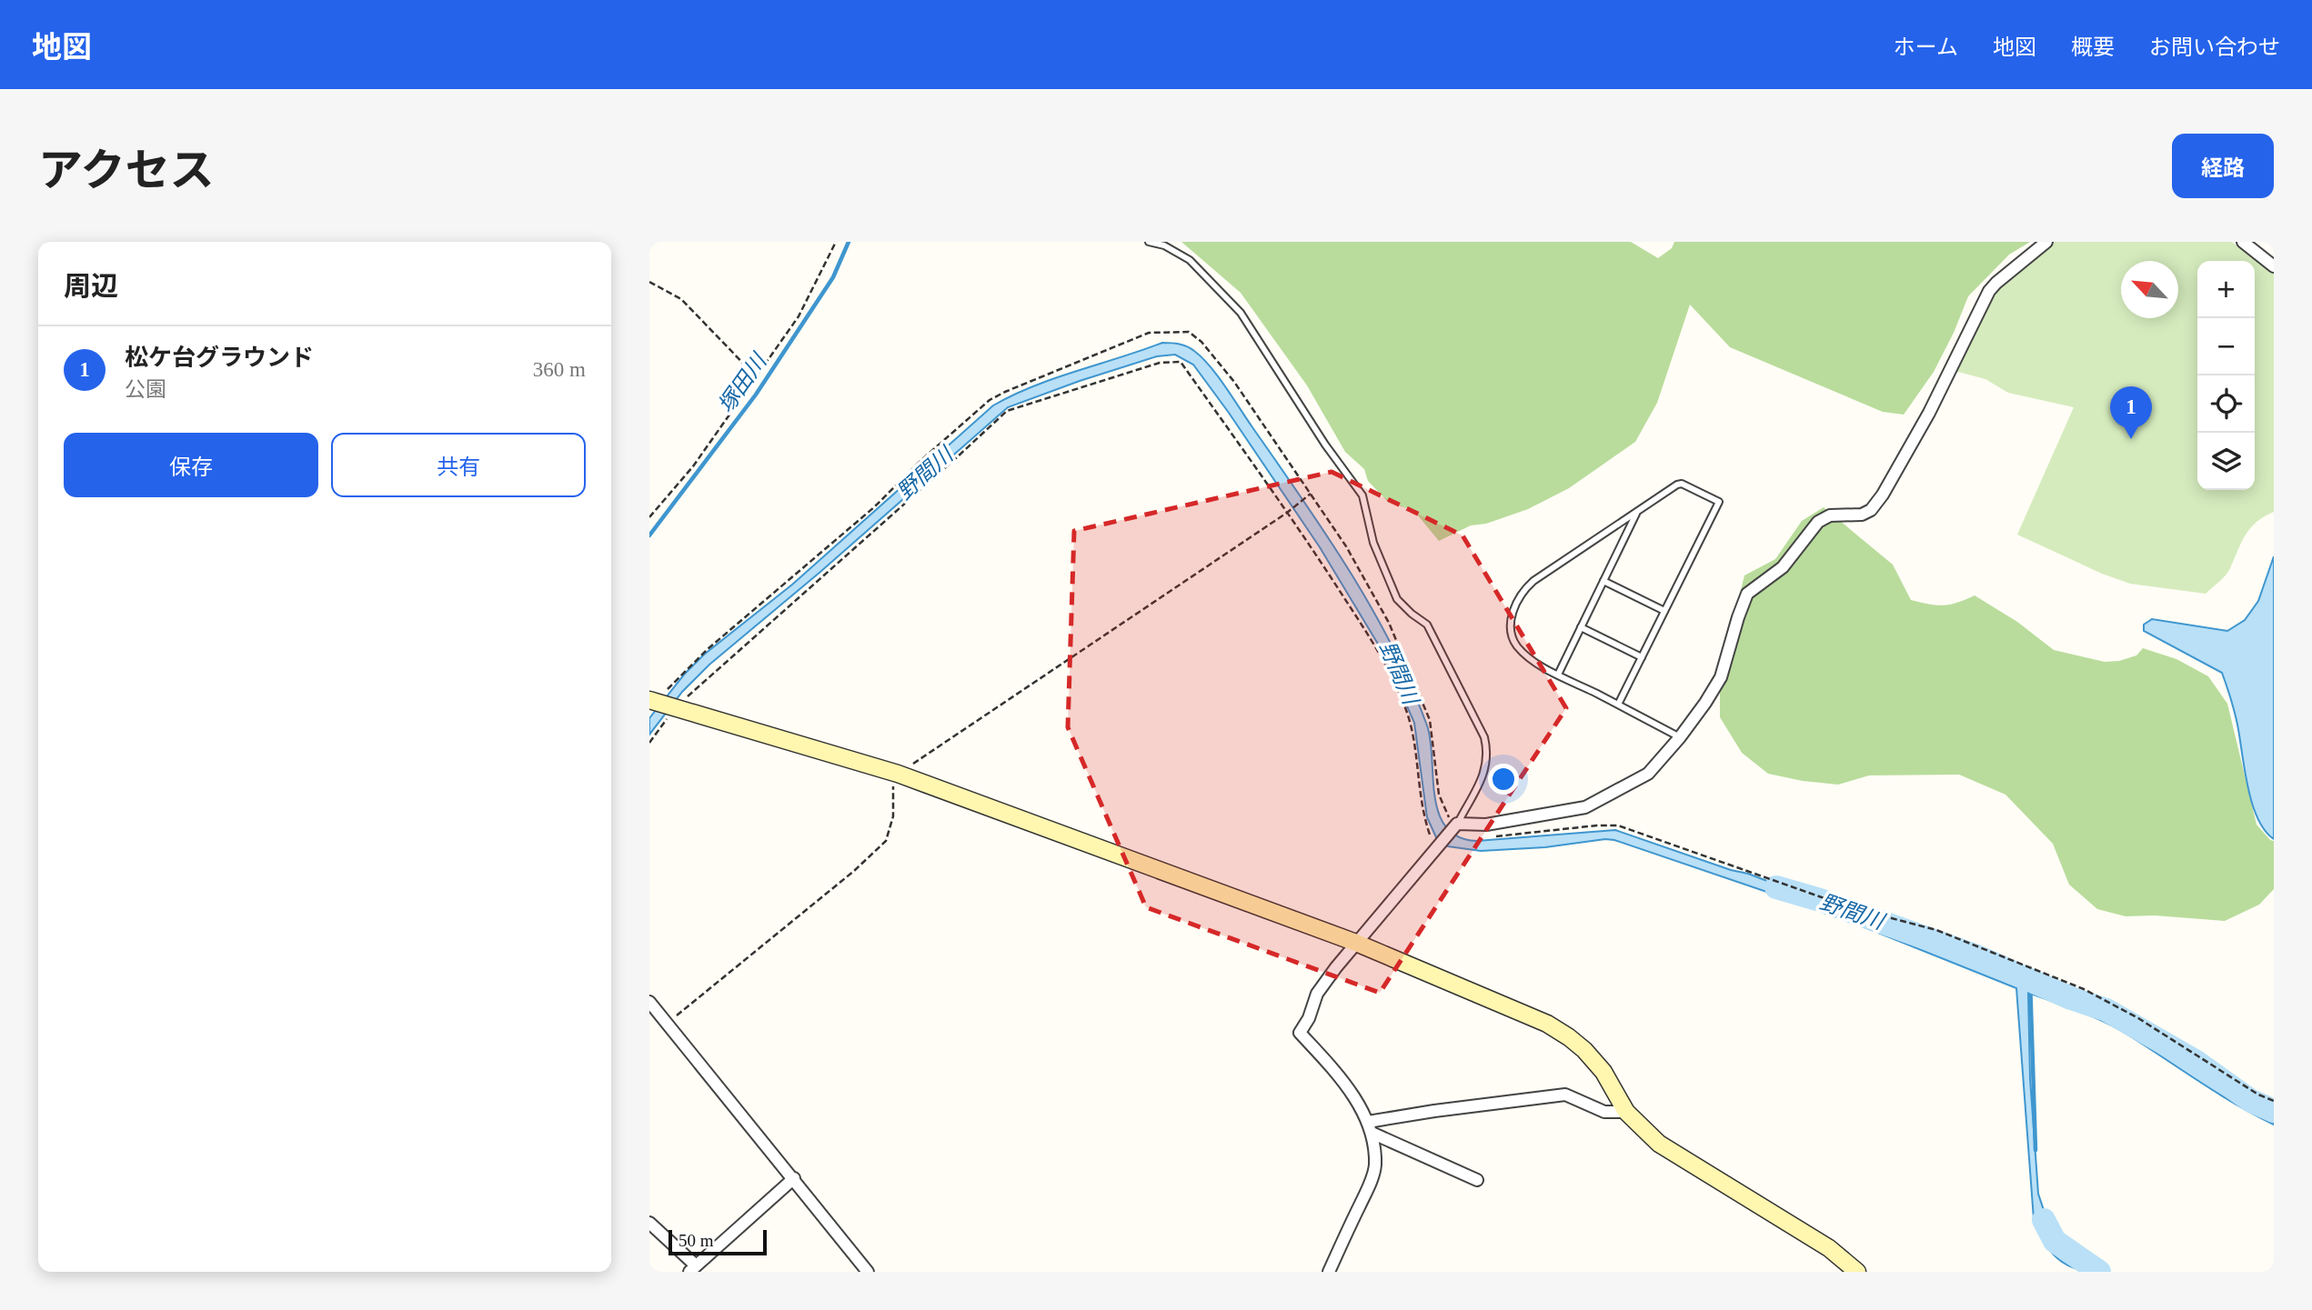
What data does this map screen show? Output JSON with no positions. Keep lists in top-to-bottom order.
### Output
{
  "water": ["塚田川", "野間川"],
  "scale_bar": "50 m",
  "north": "top left",
  "page": {
    "header": "地図",
    "nav": [
      "ホーム",
      "地図",
      "概要",
      "お問い合わせ"
    ],
    "title": "アクセス",
    "buttons": [
      "経路",
      ["保存", "共有"]
    ],
    "heading": "周辺",
    "map_buttons": ["+", "−"],
    "list": [
      {
        "mark": "1",
        "name": "松ケ台グラウンド",
        "note": "公園",
        "value": "360 m"
      }
    ],
    "pins": "1",
    "scale": "50 m"
  }
}
